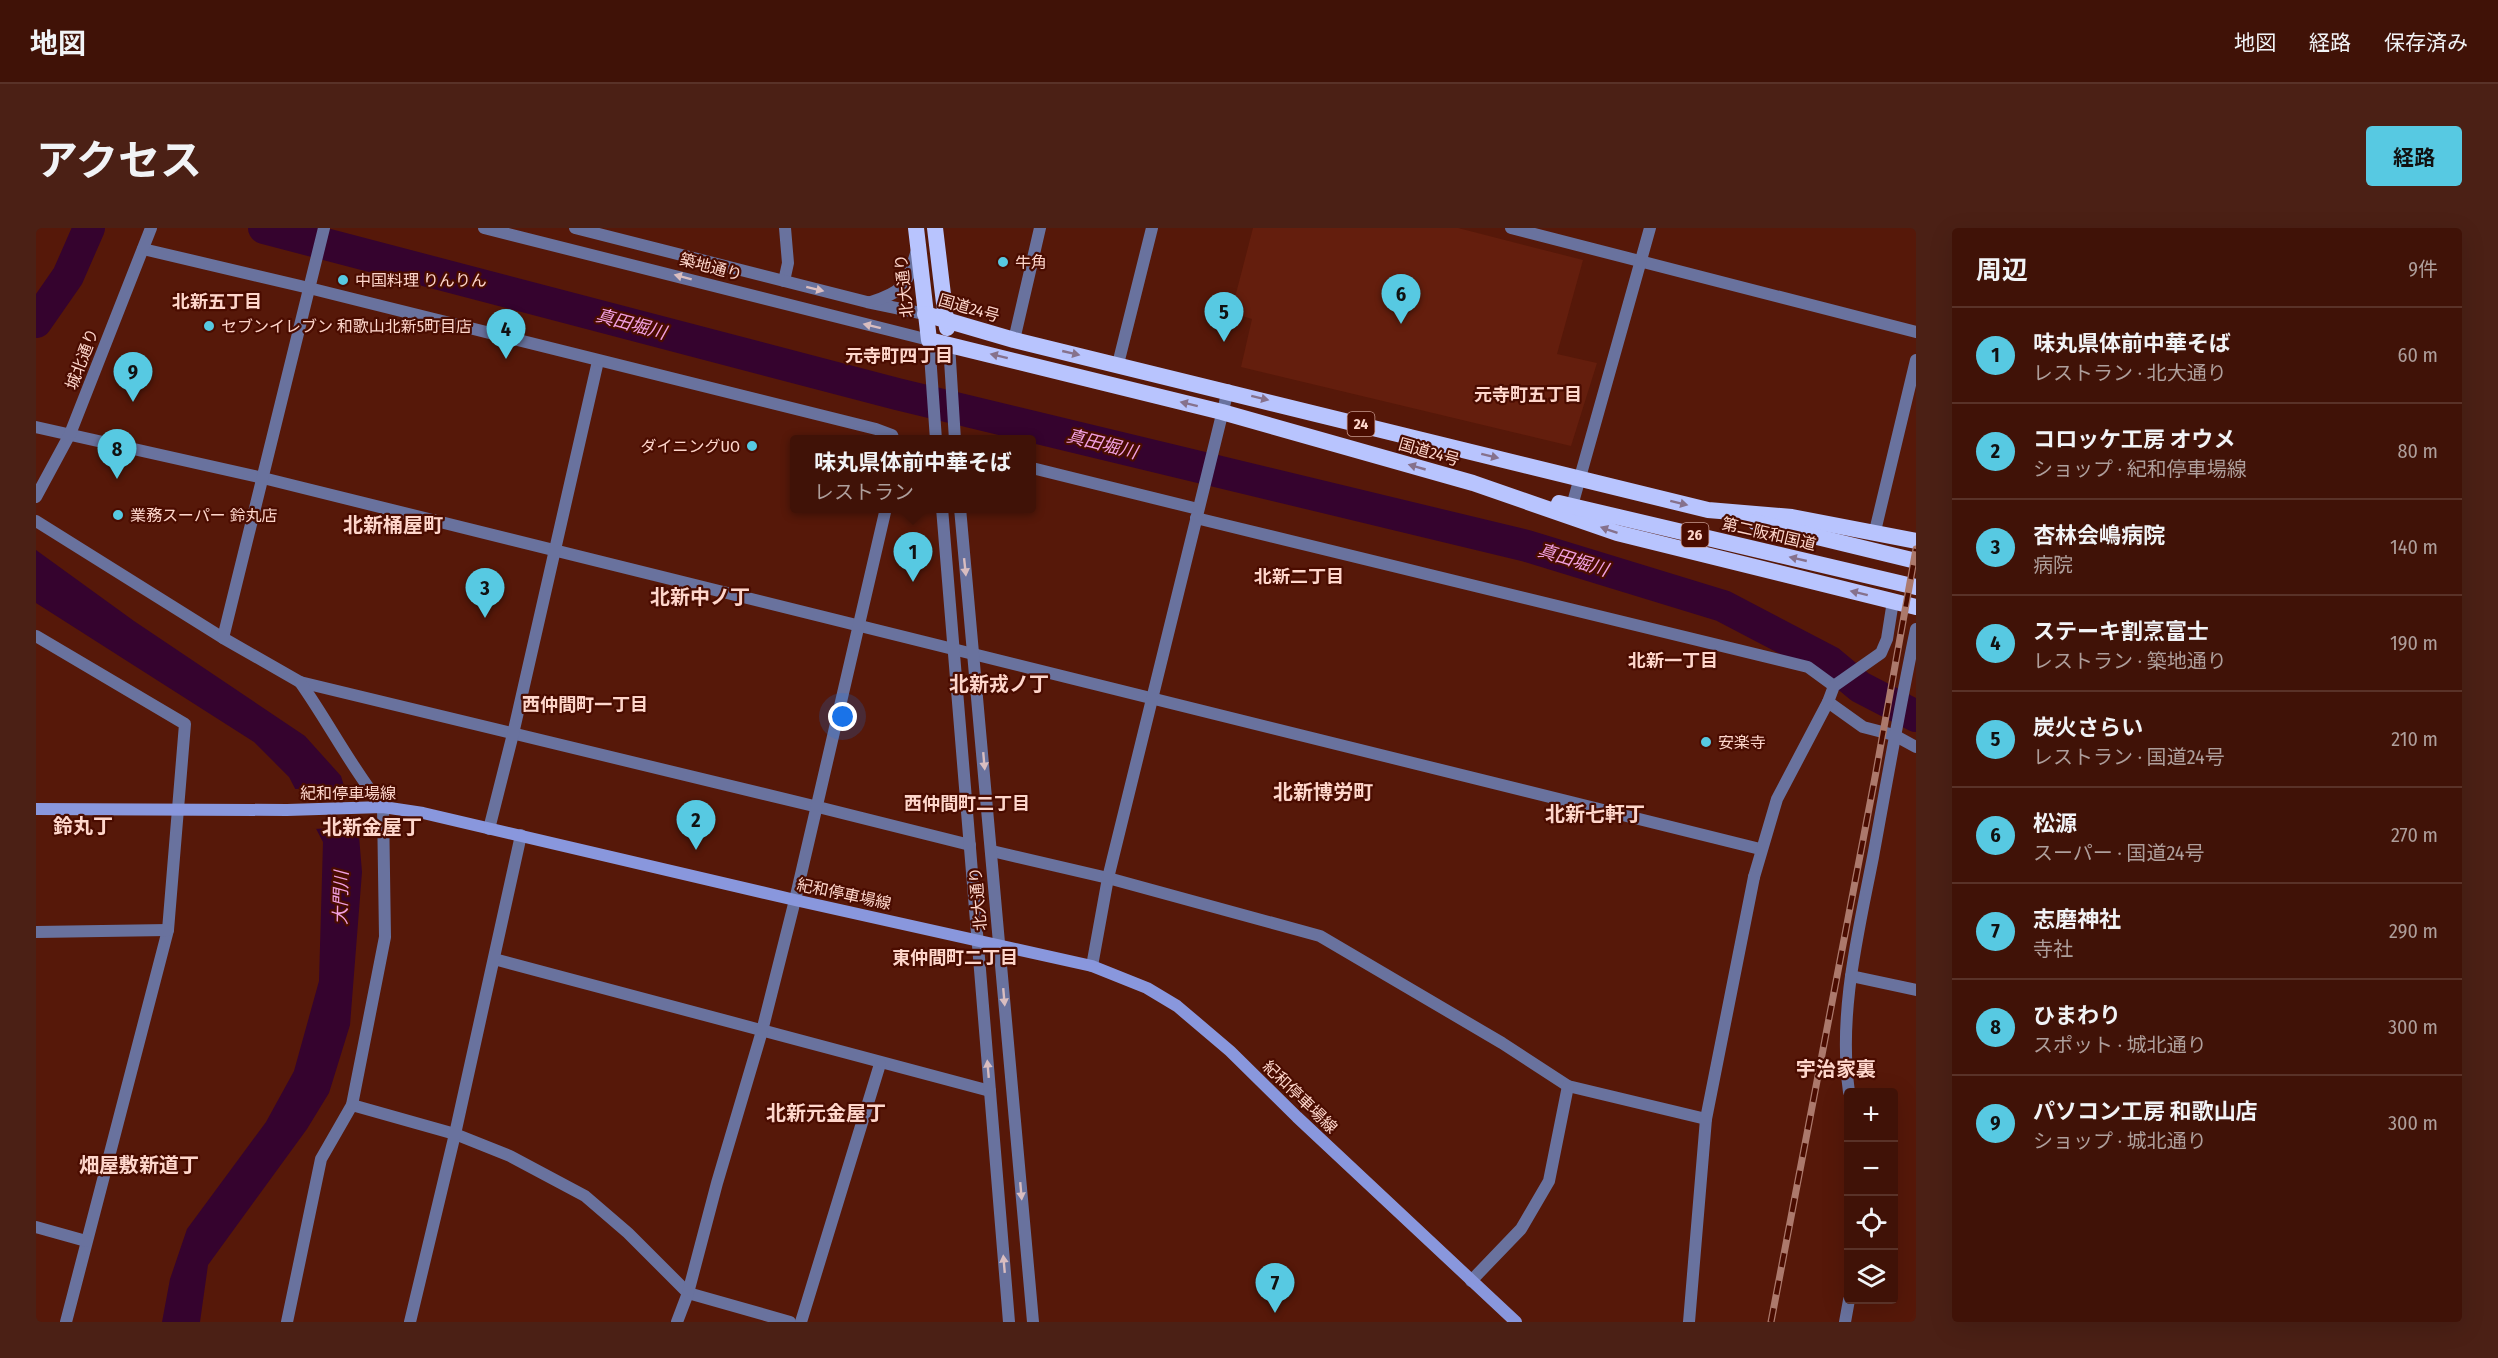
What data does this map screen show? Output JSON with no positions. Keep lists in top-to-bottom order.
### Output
{
  "streets": {
    "highway": [
      "北大通り",
      "国道24号",
      "24",
      "第二阪和国道",
      "26"
    ],
    "main road": ["紀和停車場線"],
    "street": ["築地通り", "城北通り"]
  },
  "crossings": [
    ["築地通り", "北大通り"],
    ["築地通り", "国道24号"],
    ["北大通り", "国道24号"],
    ["北大通り", "紀和停車場線"],
    ["国道24号", "第二阪和国道"]
  ],
  "districts": [
    "北新五丁目",
    "元寺町四丁目",
    "元寺町五丁目",
    "北新桶屋町",
    "北新二丁目",
    "北新中ノ丁",
    "北新一丁目",
    "北新戎ノ丁",
    "西仲間町一丁目",
    "北新博労町",
    "西仲間町二丁目",
    "北新七軒丁",
    "鈴丸丁",
    "北新金屋丁",
    "東仲間町二丁目",
    "宇治家裏",
    "北新元金屋丁",
    "畑屋敷新道丁"
  ],
  "water": ["真田堀川", "大門川"],
  "places": [
    "牛角",
    "中国料理 りんりん",
    "セブンイレブン 和歌山北新5町目店",
    "ダイニングUO",
    "業務スーパー 鈴丸店",
    "安楽寺"
  ],
  "page": {
    "header": "地図",
    "nav": ["地図", "経路", "保存済み"],
    "title": "アクセス",
    "buttons": "経路",
    "heading": ["周辺", "9件"],
    "pins": [
      "6",
      "5",
      "4",
      "9",
      "8",
      "1",
      "3",
      "2",
      "7"
    ],
    "list": [
      {
        "mark": "1",
        "name": "味丸県体前中華そば",
        "note": "レストラン · 北大通り",
        "value": "60 m"
      },
      {
        "mark": "2",
        "name": "コロッケ工房 オウメ",
        "note": "ショップ · 紀和停車場線",
        "value": "80 m"
      },
      {
        "mark": "3",
        "name": "杏林会嶋病院",
        "note": "病院",
        "value": "140 m"
      },
      {
        "mark": "4",
        "name": "ステーキ割烹富士",
        "note": "レストラン · 築地通り",
        "value": "190 m"
      },
      {
        "mark": "5",
        "name": "炭火さらい",
        "note": "レストラン · 国道24号",
        "value": "210 m"
      },
      {
        "mark": "6",
        "name": "松源",
        "note": "スーパー · 国道24号",
        "value": "270 m"
      },
      {
        "mark": "7",
        "name": "志磨神社",
        "note": "寺社",
        "value": "290 m"
      },
      {
        "mark": "8",
        "name": "ひまわり",
        "note": "スポット · 城北通り",
        "value": "300 m"
      },
      {
        "mark": "9",
        "name": "パソコン工房 和歌山店",
        "note": "ショップ · 城北通り",
        "value": "300 m"
      }
    ],
    "popup": ["味丸県体前中華そば", "レストラン"],
    "map_buttons": ["+", "−"]
  }
}
